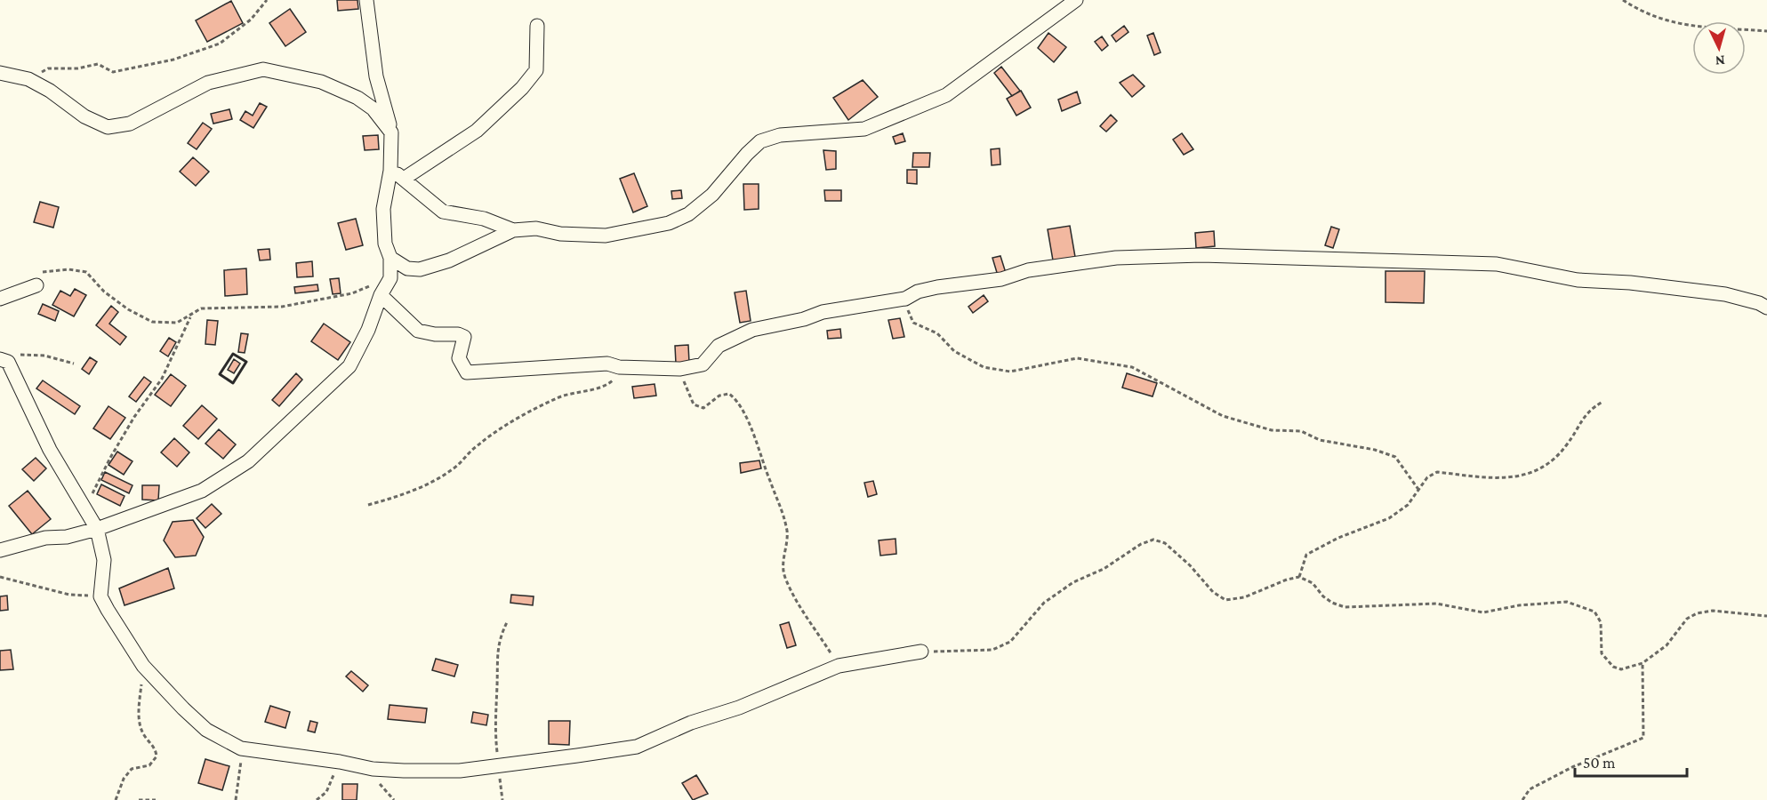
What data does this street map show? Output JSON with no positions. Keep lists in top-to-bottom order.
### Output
{
  "scale_bar": "50 m",
  "north": "bottom"
}
